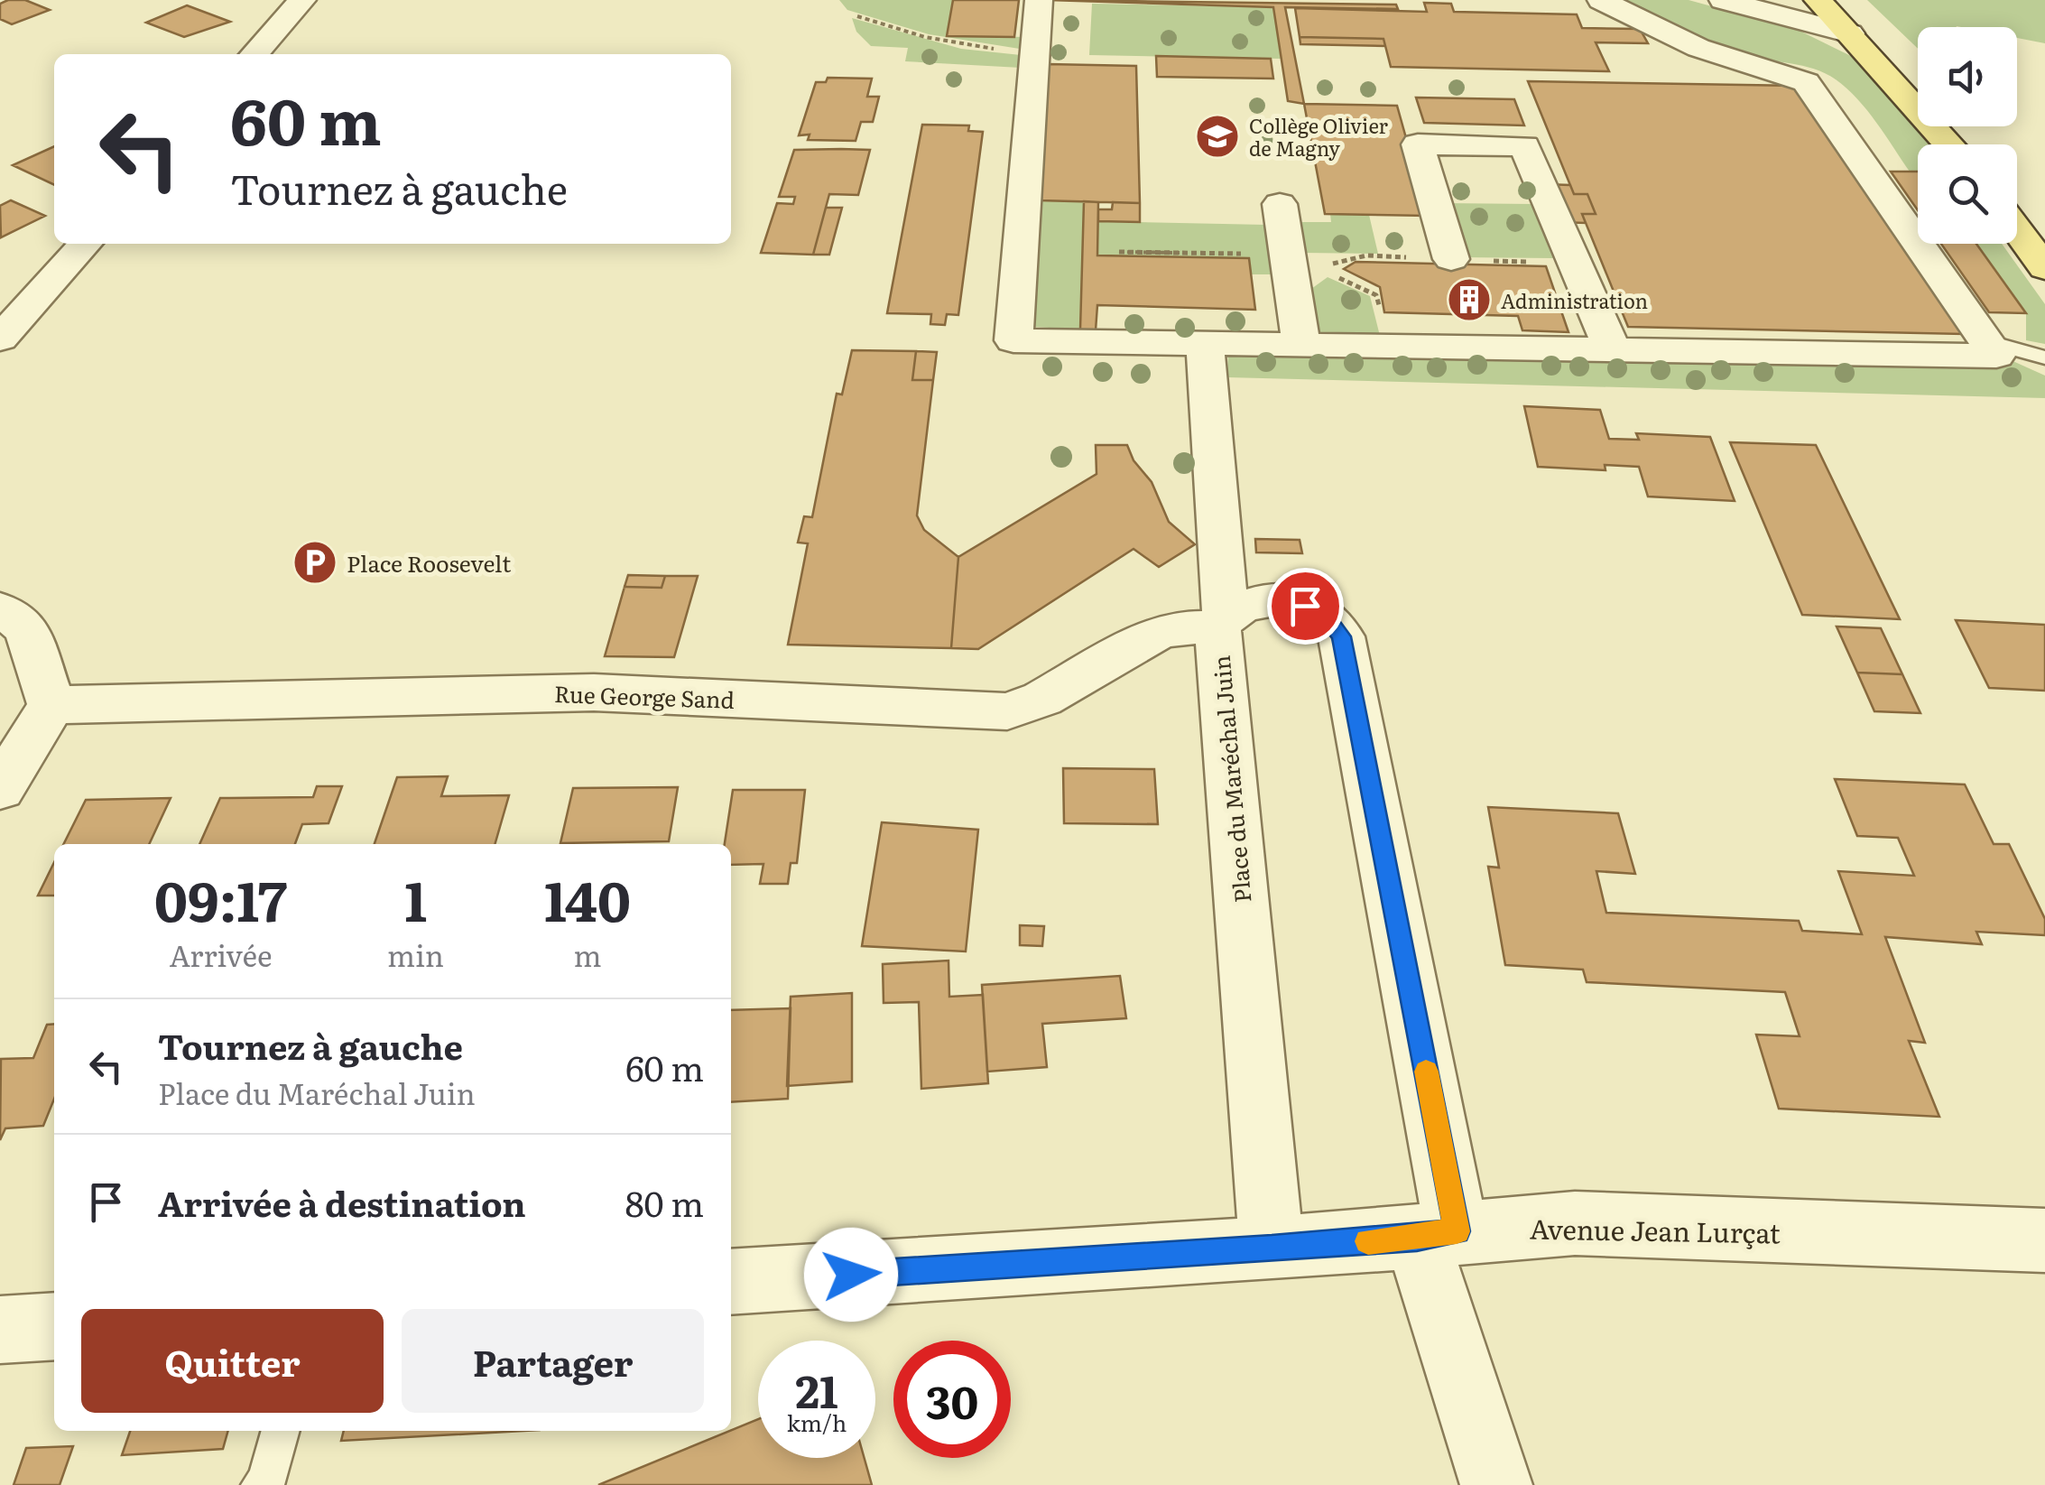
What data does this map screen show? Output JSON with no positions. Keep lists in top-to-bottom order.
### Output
{
  "streets": {
    "street": ["Rue George Sand", "Place du Maréchal Juin", "Avenue Jean Lurçat"]
  },
  "crossings": [
    ["Rue George Sand", "Place du Maréchal Juin"],
    ["Place du Maréchal Juin", "Avenue Jean Lurçat"]
  ],
  "places": {
    "school or university": ["Collège Olivier de Magny"],
    "building": ["Administration"],
    "parking": ["Place Roosevelt"]
  },
  "page": {
    "turn": ["60 m", "Tournez à gauche"],
    "eta": [
      "09:17",
      "Arrivée",
      "1",
      "min",
      "140",
      "m"
    ],
    "list": [
      {
        "name": "Tournez à gauche",
        "note": "Place du Maréchal Juin",
        "value": "60 m"
      },
      {
        "name": "Arrivée à destination",
        "value": "80 m"
      }
    ],
    "buttons": ["Quitter", "Partager"],
    "speed": "21 km/h",
    "limit": "30"
  }
}
